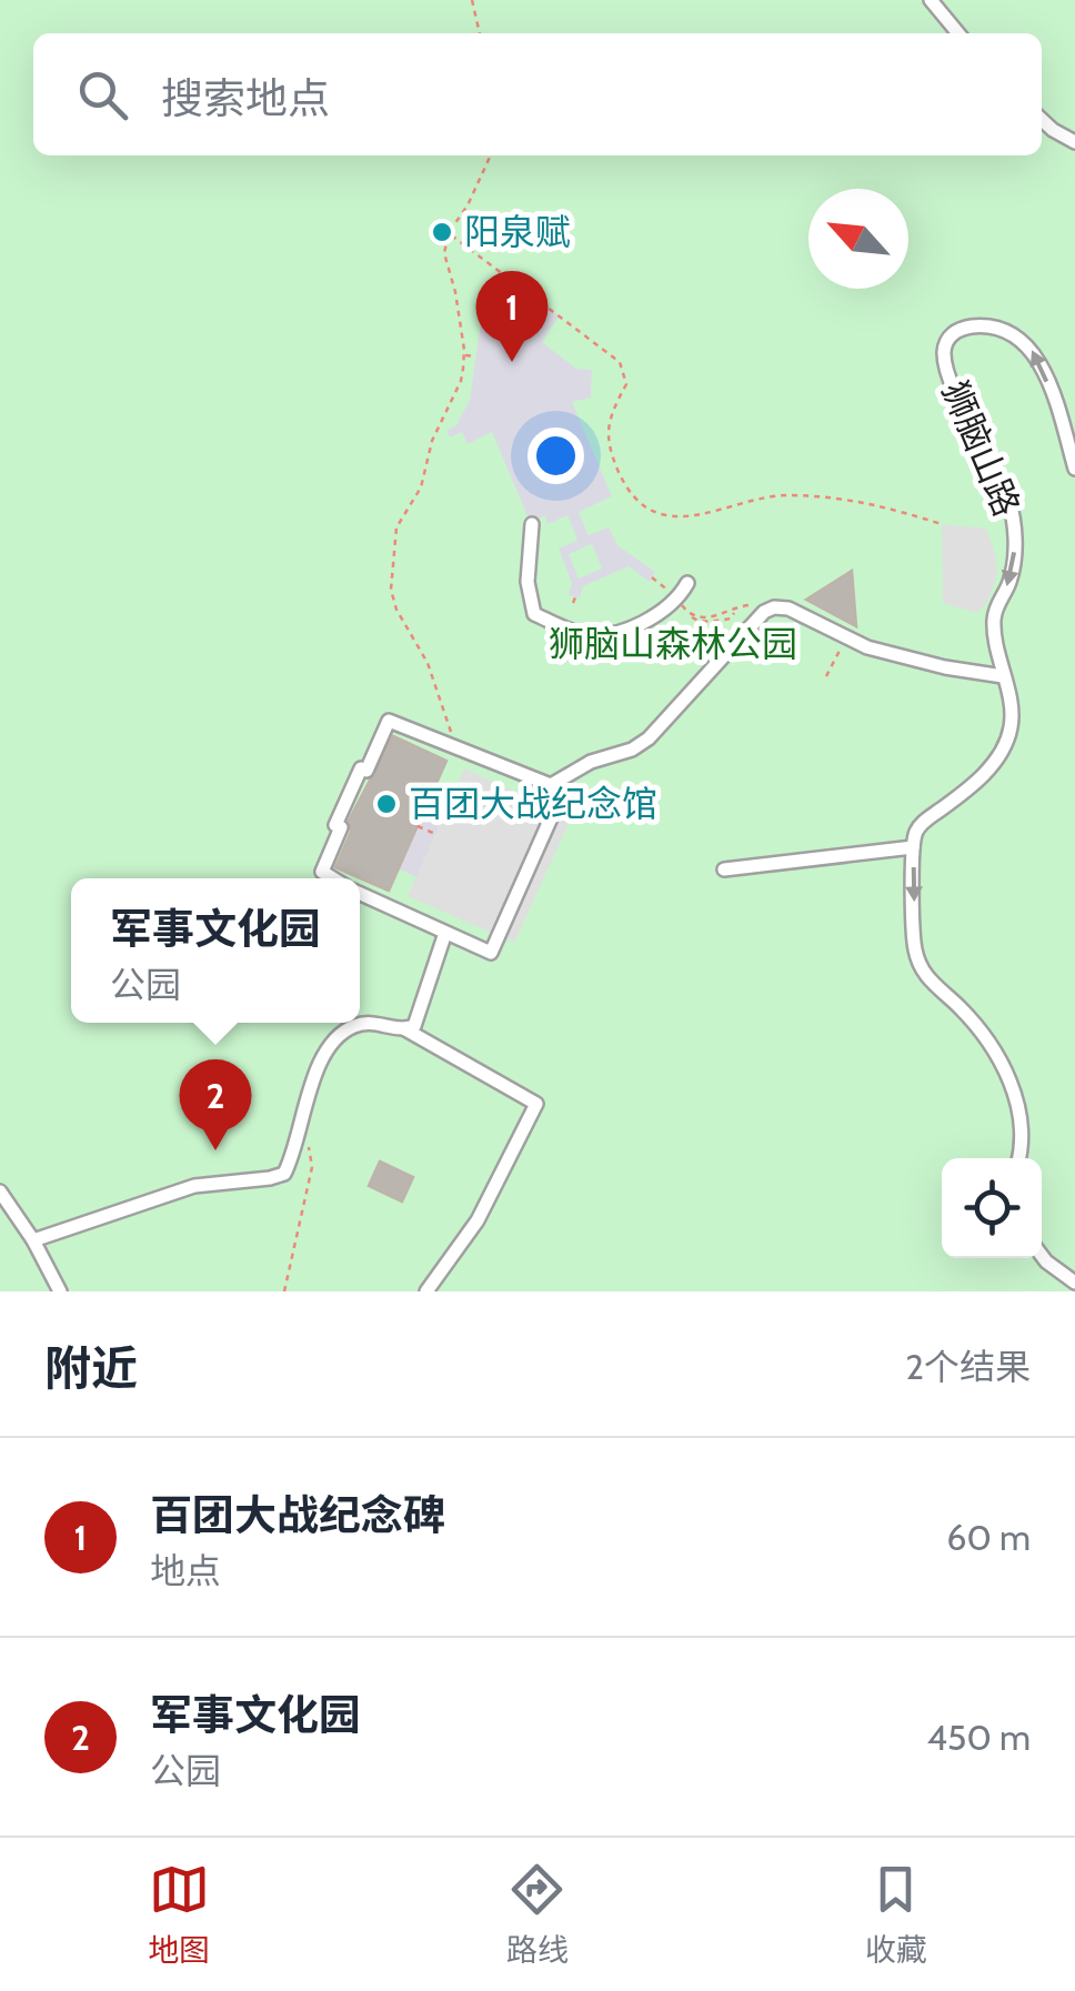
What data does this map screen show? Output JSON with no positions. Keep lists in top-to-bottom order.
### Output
{
  "streets": {
    "street": ["狮脑山路"]
  },
  "parks": ["狮脑山森林公园"],
  "places": ["阳泉赋", "百团大战纪念馆"],
  "north": "top left",
  "page": {
    "search": "搜索地点",
    "pins": ["1", "2"],
    "popup": ["军事文化园", "公园"],
    "heading": ["附近", "2个结果"],
    "list": [
      {
        "mark": "1",
        "name": "百团大战纪念碑",
        "note": "地点",
        "value": "60 m"
      },
      {
        "mark": "2",
        "name": "军事文化园",
        "note": "公园",
        "value": "450 m"
      }
    ],
    "nav": ["地图", "路线", "收藏"]
  }
}
